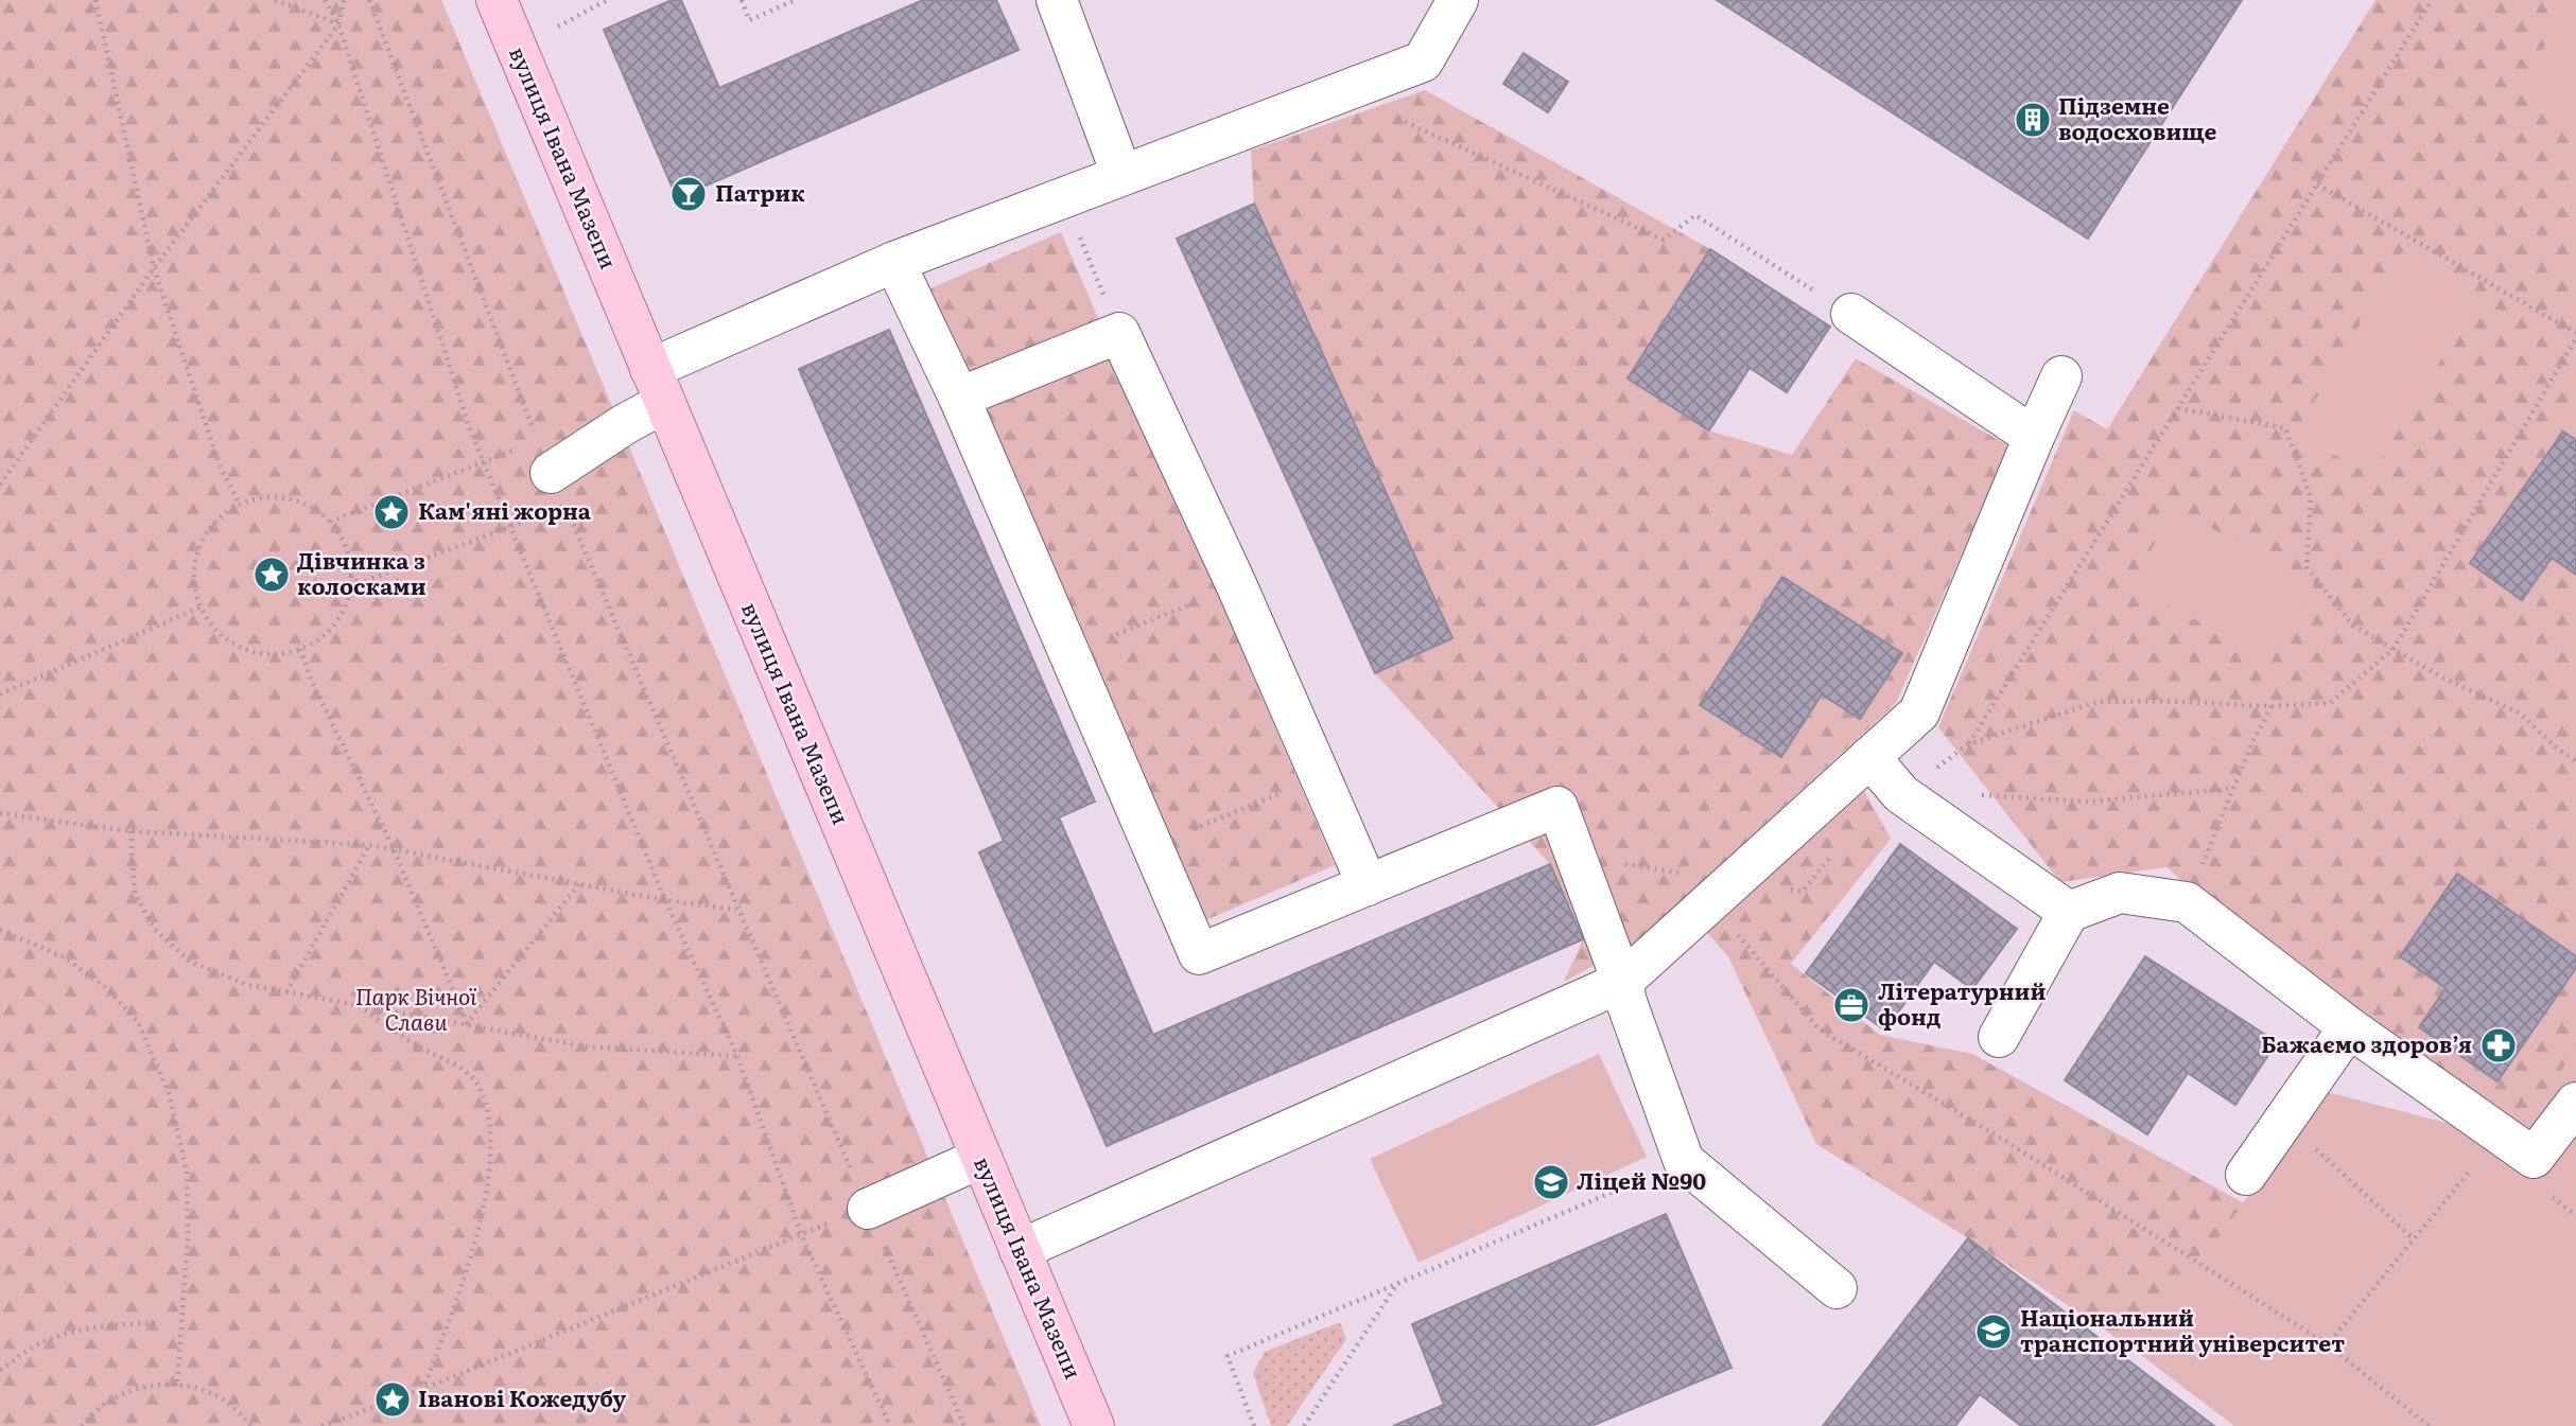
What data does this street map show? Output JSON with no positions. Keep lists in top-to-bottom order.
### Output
{
  "streets": {
    "main road": ["вулиця Івана Мазепи"]
  },
  "parks": ["Парк Вічної Слави"],
  "places": {
    "building": ["Підземне водосховище"],
    "bar": ["Патрик"],
    "place": ["Кам'яні жорна", "Дівчинка з колосками", "Іванові Кожедубу"],
    "office": ["Літературний фонд"],
    "pharmacy": ["Бажаємо здоровʼя"],
    "school or university": ["Ліцей №90", "Національний транспортний університет"]
  }
}
